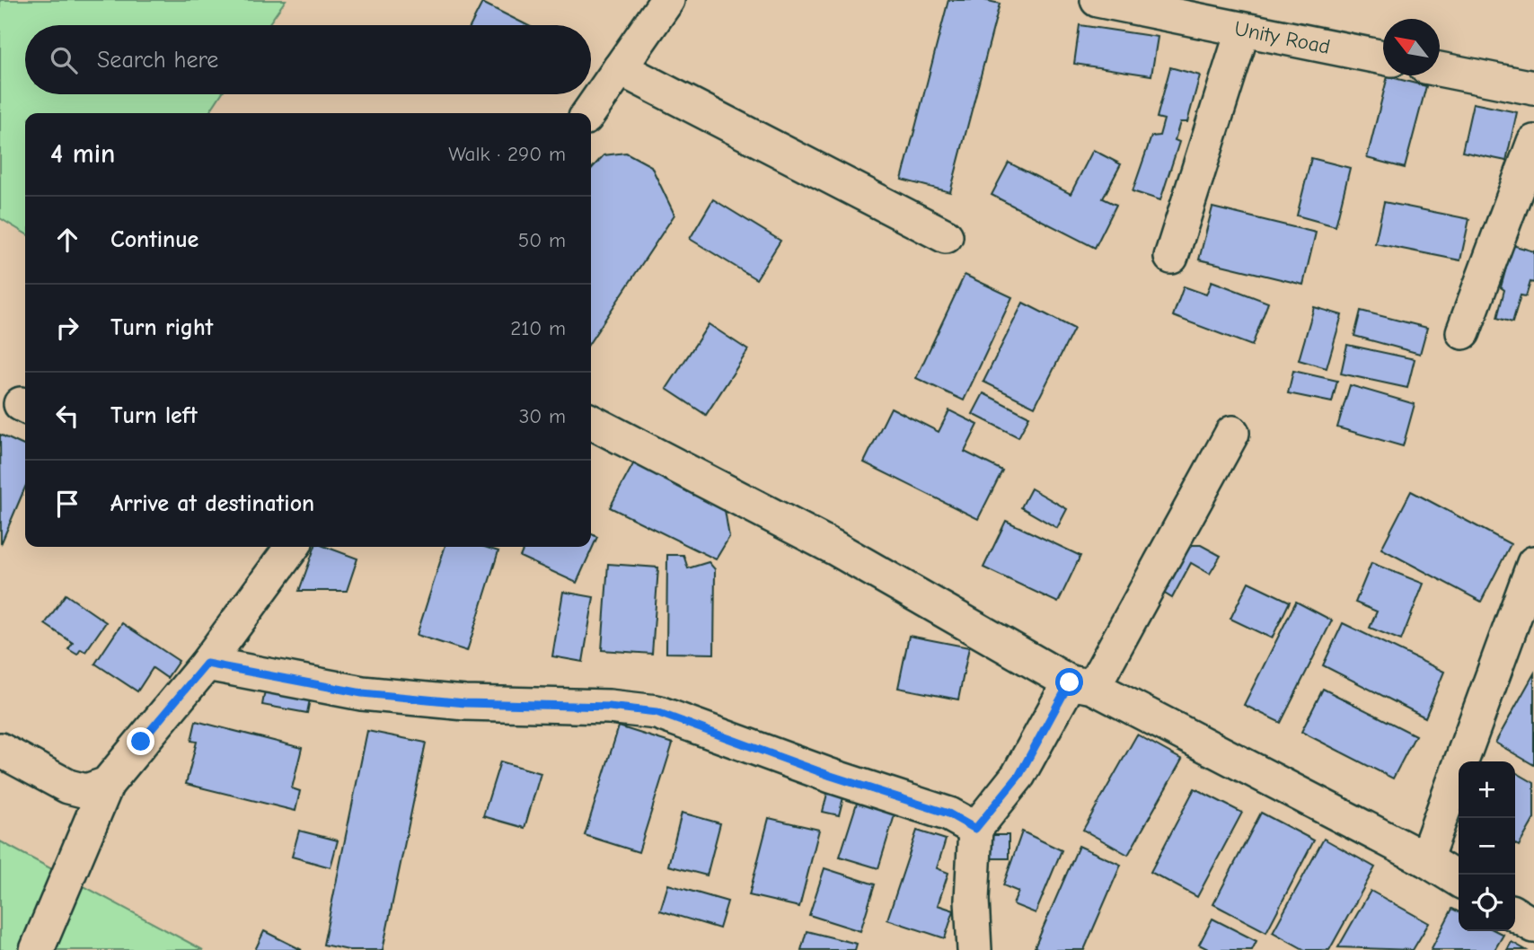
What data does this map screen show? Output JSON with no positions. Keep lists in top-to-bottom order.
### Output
{
  "streets": {
    "street": ["Unity Road"]
  },
  "north": "top left",
  "page": {
    "search": "Search here",
    "heading": ["4 min", "Walk · 290 m"],
    "list": [
      ["Continue", "50 m"],
      ["Turn right", "210 m"],
      ["Turn left", "30 m"],
      "Arrive at destination"
    ],
    "map_buttons": ["+", "−"]
  }
}
